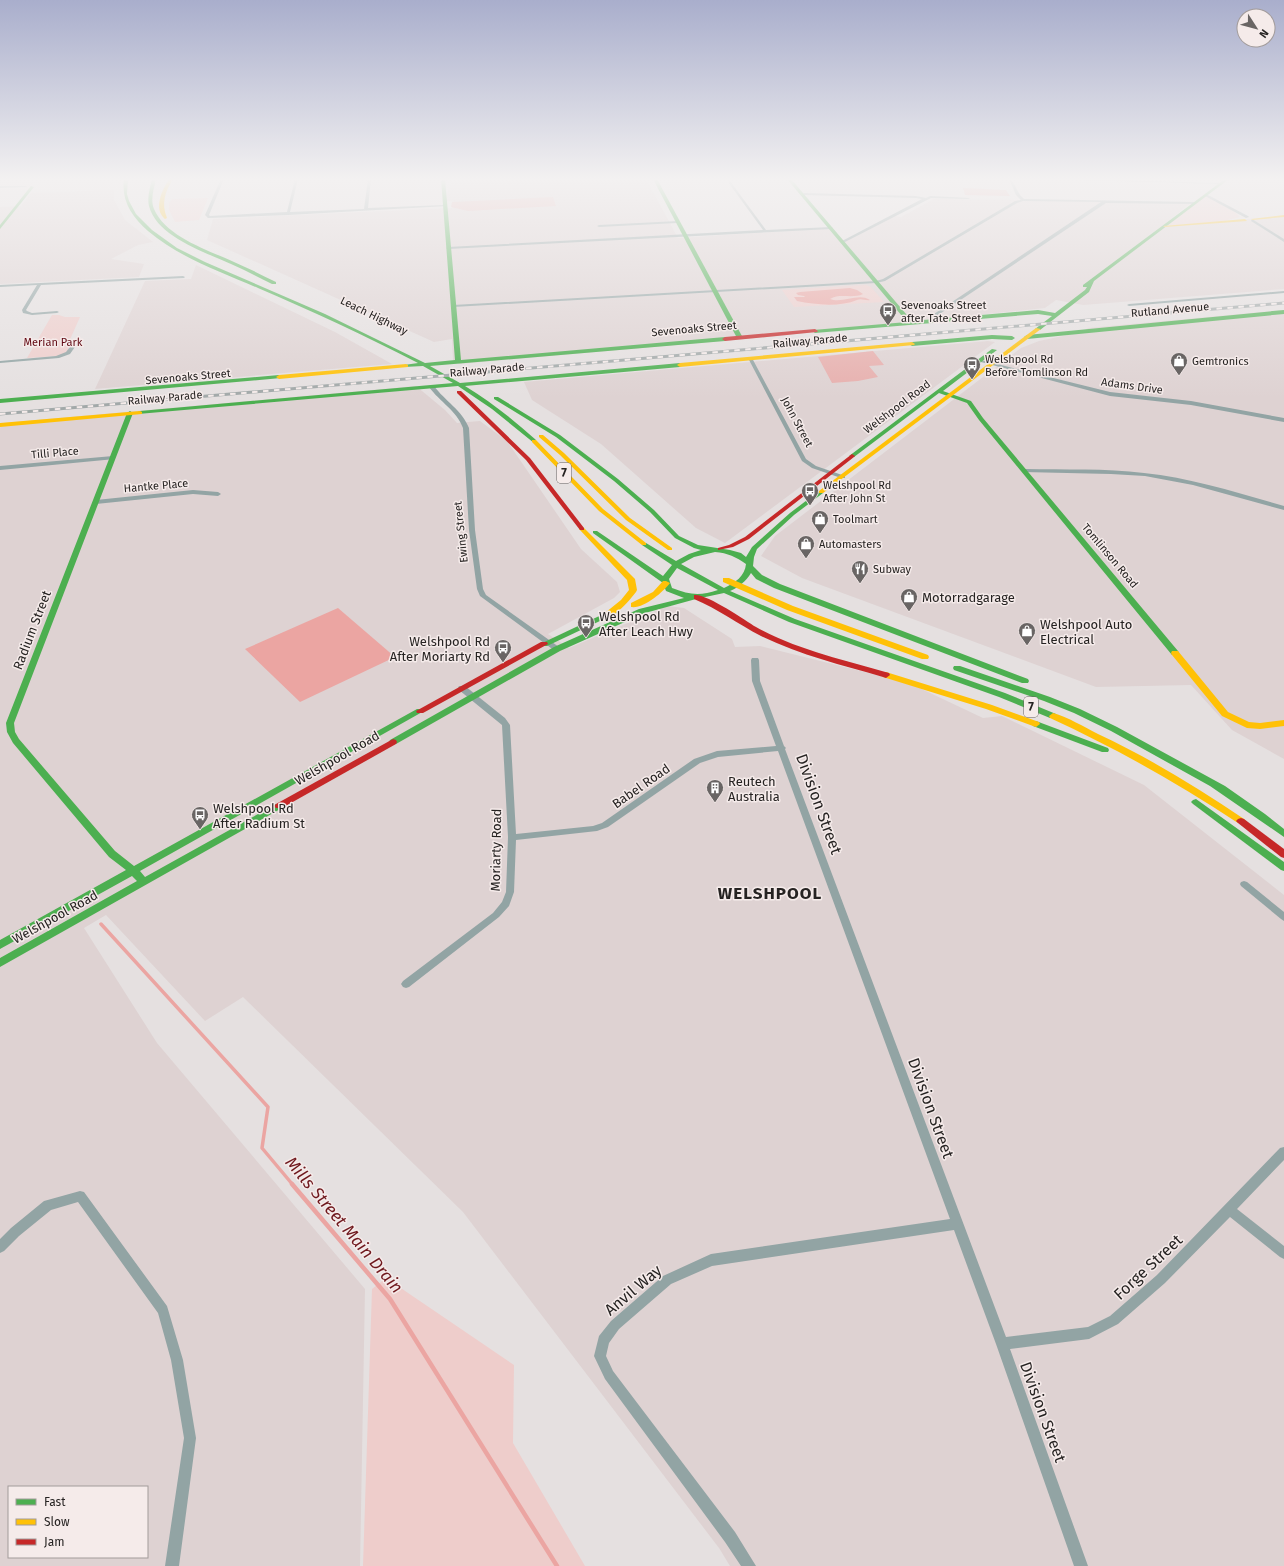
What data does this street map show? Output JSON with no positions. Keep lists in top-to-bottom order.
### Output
{
  "streets": {
    "main road": [
      "Rutland Avenue",
      "Leach Highway",
      "Sevenoaks Street",
      "Railway Parade",
      "Welshpool Road",
      "7",
      "Tomlinson Road",
      "Radium Street"
    ],
    "street": [
      "Adams Drive",
      "John Street",
      "Tilli Place",
      "Hantke Place",
      "Ewing Street",
      "Babel Road",
      "Division Street",
      "Moriarty Road",
      "Forge Street",
      "Anvil Way"
    ]
  },
  "crossings": [
    ["Rutland Avenue", "Welshpool Road"],
    ["Leach Highway", "7"],
    ["Sevenoaks Street", "Welshpool Road"],
    ["Railway Parade", "Welshpool Road"],
    ["Railway Parade", "John Street"],
    ["Railway Parade", "Ewing Street"],
    ["Railway Parade", "Radium Street"],
    ["Adams Drive", "Welshpool Road"],
    ["Welshpool Road", "John Street"],
    ["Welshpool Road", "7"],
    ["Welshpool Road", "Ewing Street"],
    ["Welshpool Road", "Tomlinson Road"],
    ["Welshpool Road", "Radium Street"],
    ["Welshpool Road", "Moriarty Road"],
    ["Tilli Place", "Radium Street"],
    ["Hantke Place", "Radium Street"],
    ["Babel Road", "Division Street"],
    ["Babel Road", "Moriarty Road"],
    ["Division Street", "Forge Street"],
    ["Division Street", "Anvil Way"]
  ],
  "districts": ["WELSHPOOL"],
  "water": ["Mills Street Main Drain"],
  "parks": ["Merian Park"],
  "places": {
    "bus stop": [
      "Sevenoaks Street after Tate Street",
      "Welshpool Rd Before Tomlinson Rd",
      "Welshpool Rd After John St",
      "Welshpool Rd After Leach Hwy",
      "Welshpool Rd After Moriarty Rd",
      "Welshpool Rd After Radium St"
    ],
    "shop": [
      "Gemtronics",
      "Toolmart",
      "Automasters",
      "Motorradgarage",
      "Welshpool Auto Electrical"
    ],
    "restaurant": ["Subway"],
    "building": ["Reutech Australia"]
  },
  "legend": ["Fast", "Slow", "Jam"],
  "north": "bottom right"
}
